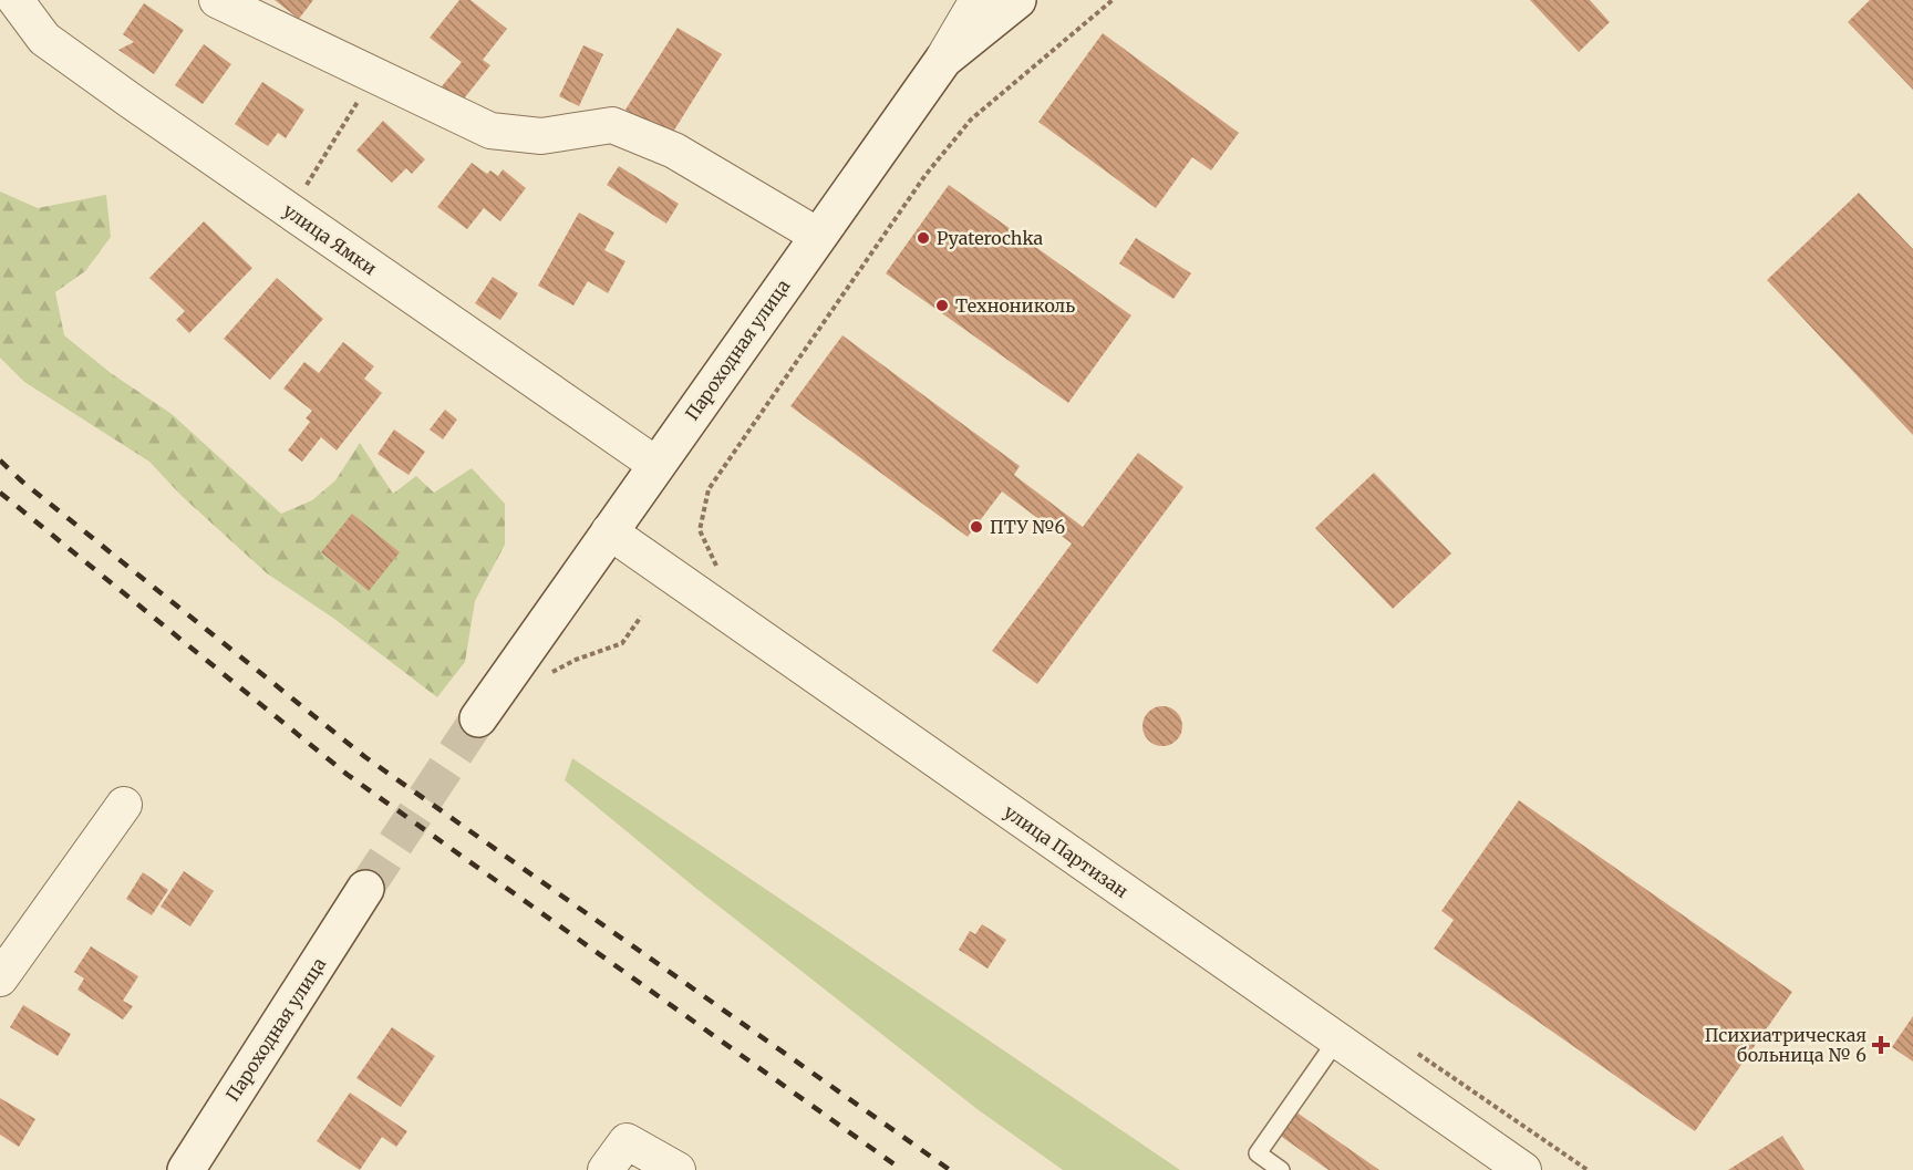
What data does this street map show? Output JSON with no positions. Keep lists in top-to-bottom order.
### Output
{
  "streets": {
    "main road": ["Пароходная улица"],
    "street": ["улица Ямки", "улица Партизан"]
  },
  "crossings": [
    ["улица Ямки", "Пароходная улица"],
    ["Пароходная улица", "улица Партизан"]
  ],
  "places": {
    "other": ["Pyaterochka", "Технониколь", "ПТУ №6"],
    "health": ["Психиатрическая больница № 6"]
  }
}
